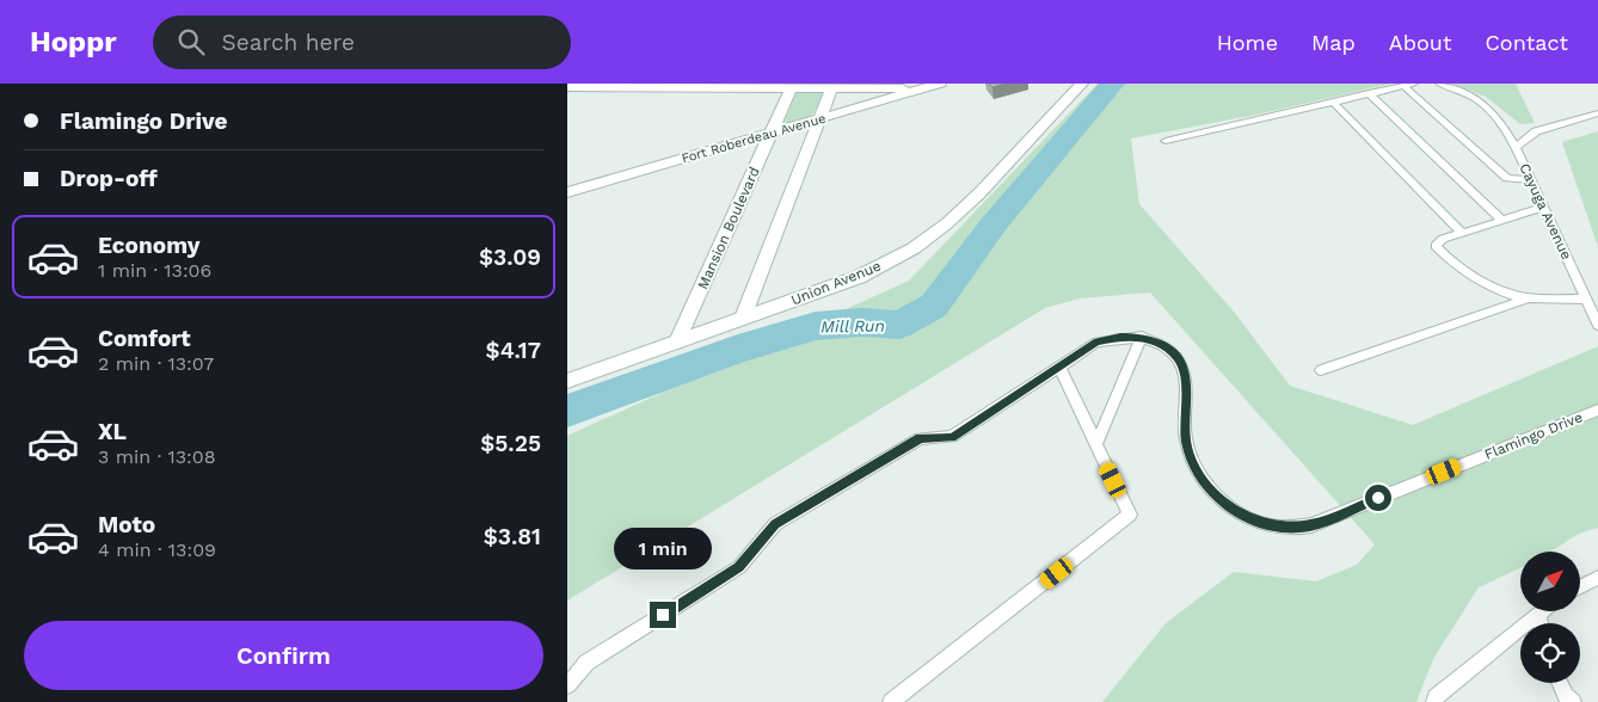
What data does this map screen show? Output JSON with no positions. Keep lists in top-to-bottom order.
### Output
{
  "streets": {
    "street": ["Fort Roberdeau Avenue", "Mansion Boulevard", "Union Avenue"],
    "lane": ["Cayuga Avenue", "Flamingo Drive"]
  },
  "crossings": [
    ["Fort Roberdeau Avenue", "Mansion Boulevard"],
    ["Mansion Boulevard", "Union Avenue"]
  ],
  "water": ["Mill Run"],
  "north": "top right",
  "page": {
    "header": "Hoppr",
    "search": "Search here",
    "nav": [
      "Home",
      "Map",
      "About",
      "Contact"
    ],
    "banner": ["Flamingo Drive", "Drop-off"],
    "list": [
      {
        "name": "Economy",
        "note": "1 min · 13:06",
        "value": "$3.09"
      },
      {
        "name": "Comfort",
        "note": "2 min · 13:07",
        "value": "$4.17"
      },
      {
        "name": "XL",
        "note": "3 min · 13:08",
        "value": "$5.25"
      },
      {
        "name": "Moto",
        "note": "4 min · 13:09",
        "value": "$3.81"
      }
    ],
    "bubble": "1 min",
    "buttons": "Confirm"
  }
}
